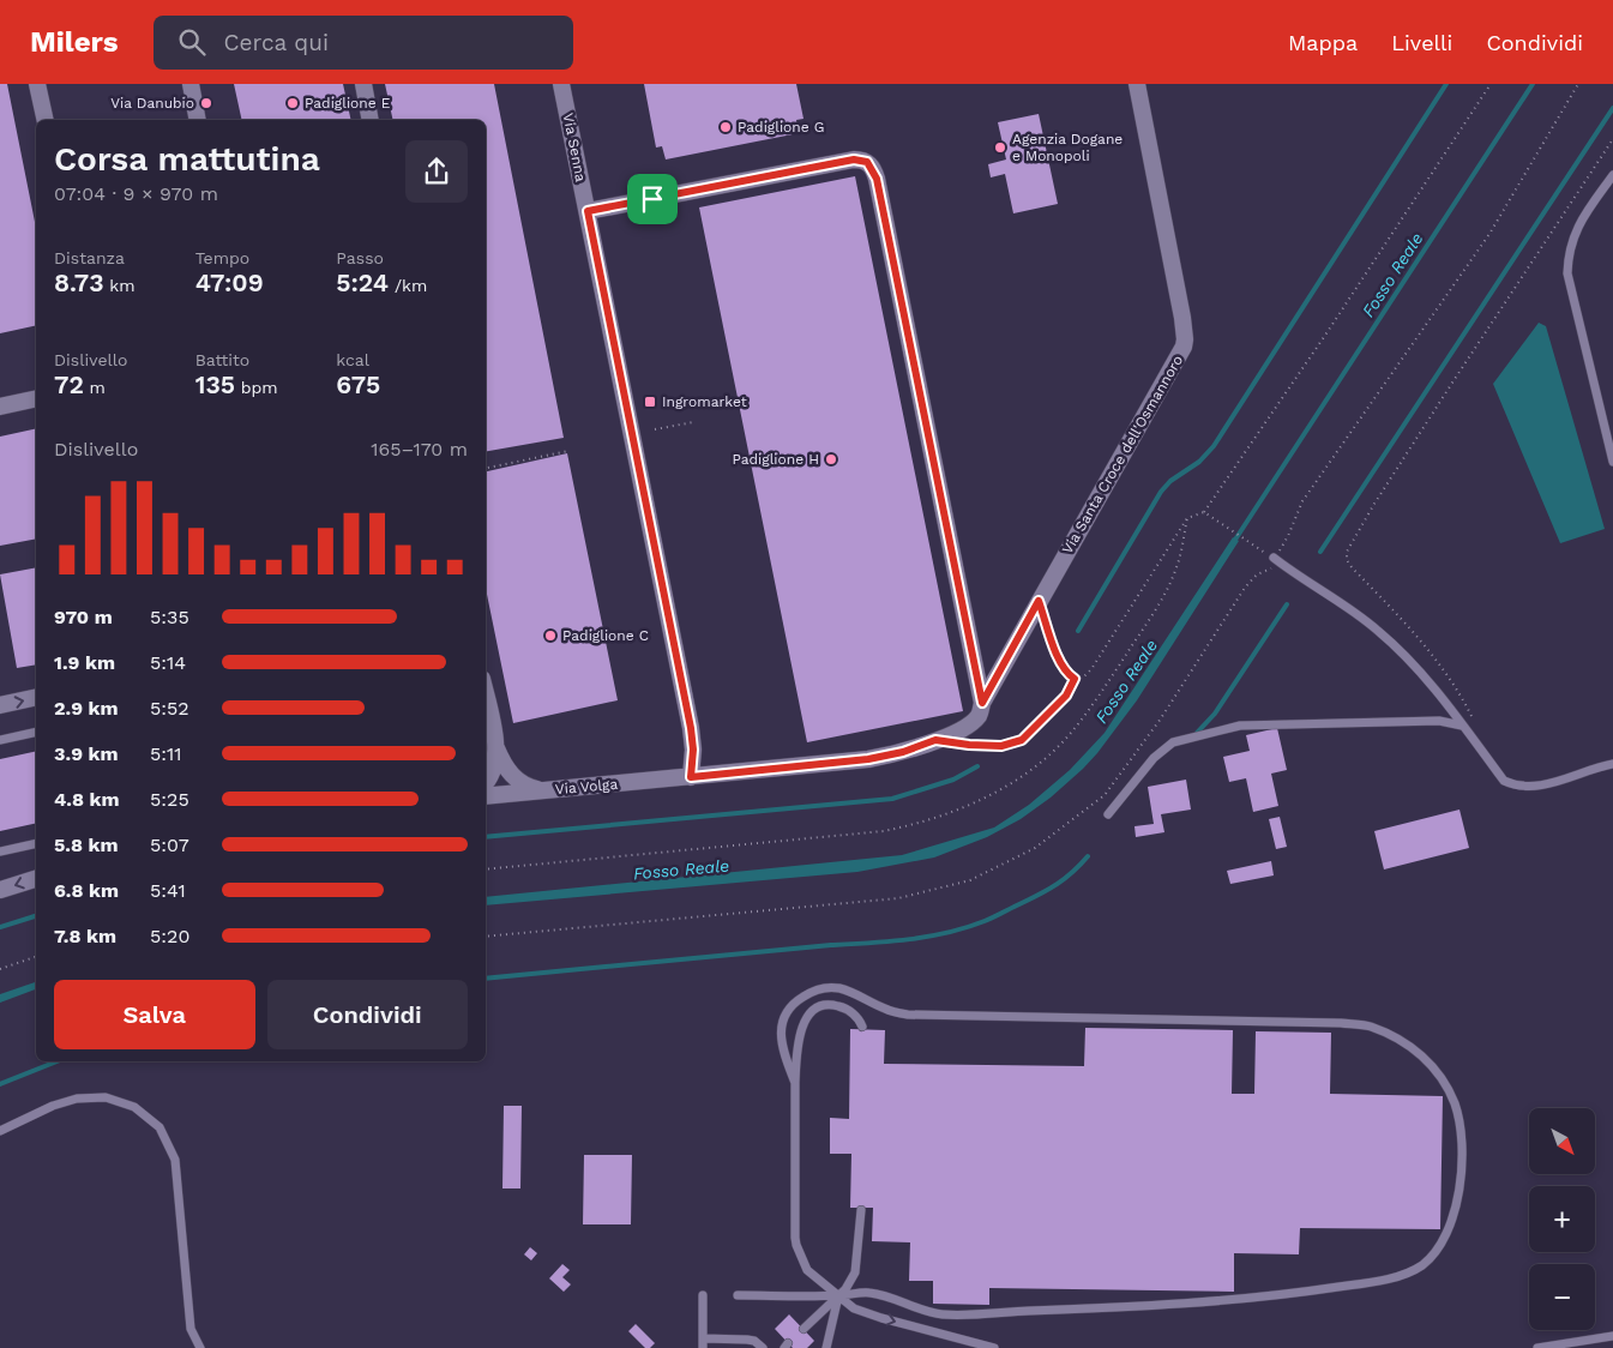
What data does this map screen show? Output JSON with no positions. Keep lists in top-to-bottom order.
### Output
{
  "streets": {
    "street": ["Via Senna", "Via Santa Croce dell'Osmannoro", "Via Volga"]
  },
  "crossings": [
    ["Via Senna", "Via Volga"],
    ["Via Santa Croce dell'Osmannoro", "Via Volga"]
  ],
  "water": ["Fosso Reale"],
  "places": {
    "other": [
      "Via Danubio",
      "Padiglione E",
      "Padiglione G",
      "Agenzia Dogane e Monopoli",
      "Padiglione H",
      "Padiglione C"
    ],
    "transit": ["Ingromarket"]
  },
  "north": "bottom right",
  "page": {
    "header": "Milers",
    "search": "Cerca qui",
    "nav": ["Mappa", "Livelli", "Condividi"],
    "heading": ["Corsa mattutina", "07:04 · 9 × 970 m"],
    "stats": [
      ["Distanza", "8.73 km"],
      ["Tempo", "47:09"],
      ["Passo", "5:24 /km"],
      ["Dislivello", "72 m"],
      ["Battito", "135 bpm"],
      ["kcal", "675"]
    ],
    "chart": ["Dislivello", "165–170 m"],
    "list": [
      {
        "name": "970 m",
        "note": "5:35"
      },
      {
        "name": "1.9 km",
        "note": "5:14"
      },
      {
        "name": "2.9 km",
        "note": "5:52"
      },
      {
        "name": "3.9 km",
        "note": "5:11"
      },
      {
        "name": "4.8 km",
        "note": "5:25"
      },
      {
        "name": "5.8 km",
        "note": "5:07"
      },
      {
        "name": "6.8 km",
        "note": "5:41"
      },
      {
        "name": "7.8 km",
        "note": "5:20"
      }
    ],
    "buttons": ["Salva", "Condividi"],
    "map_buttons": ["+", "−"]
  }
}
